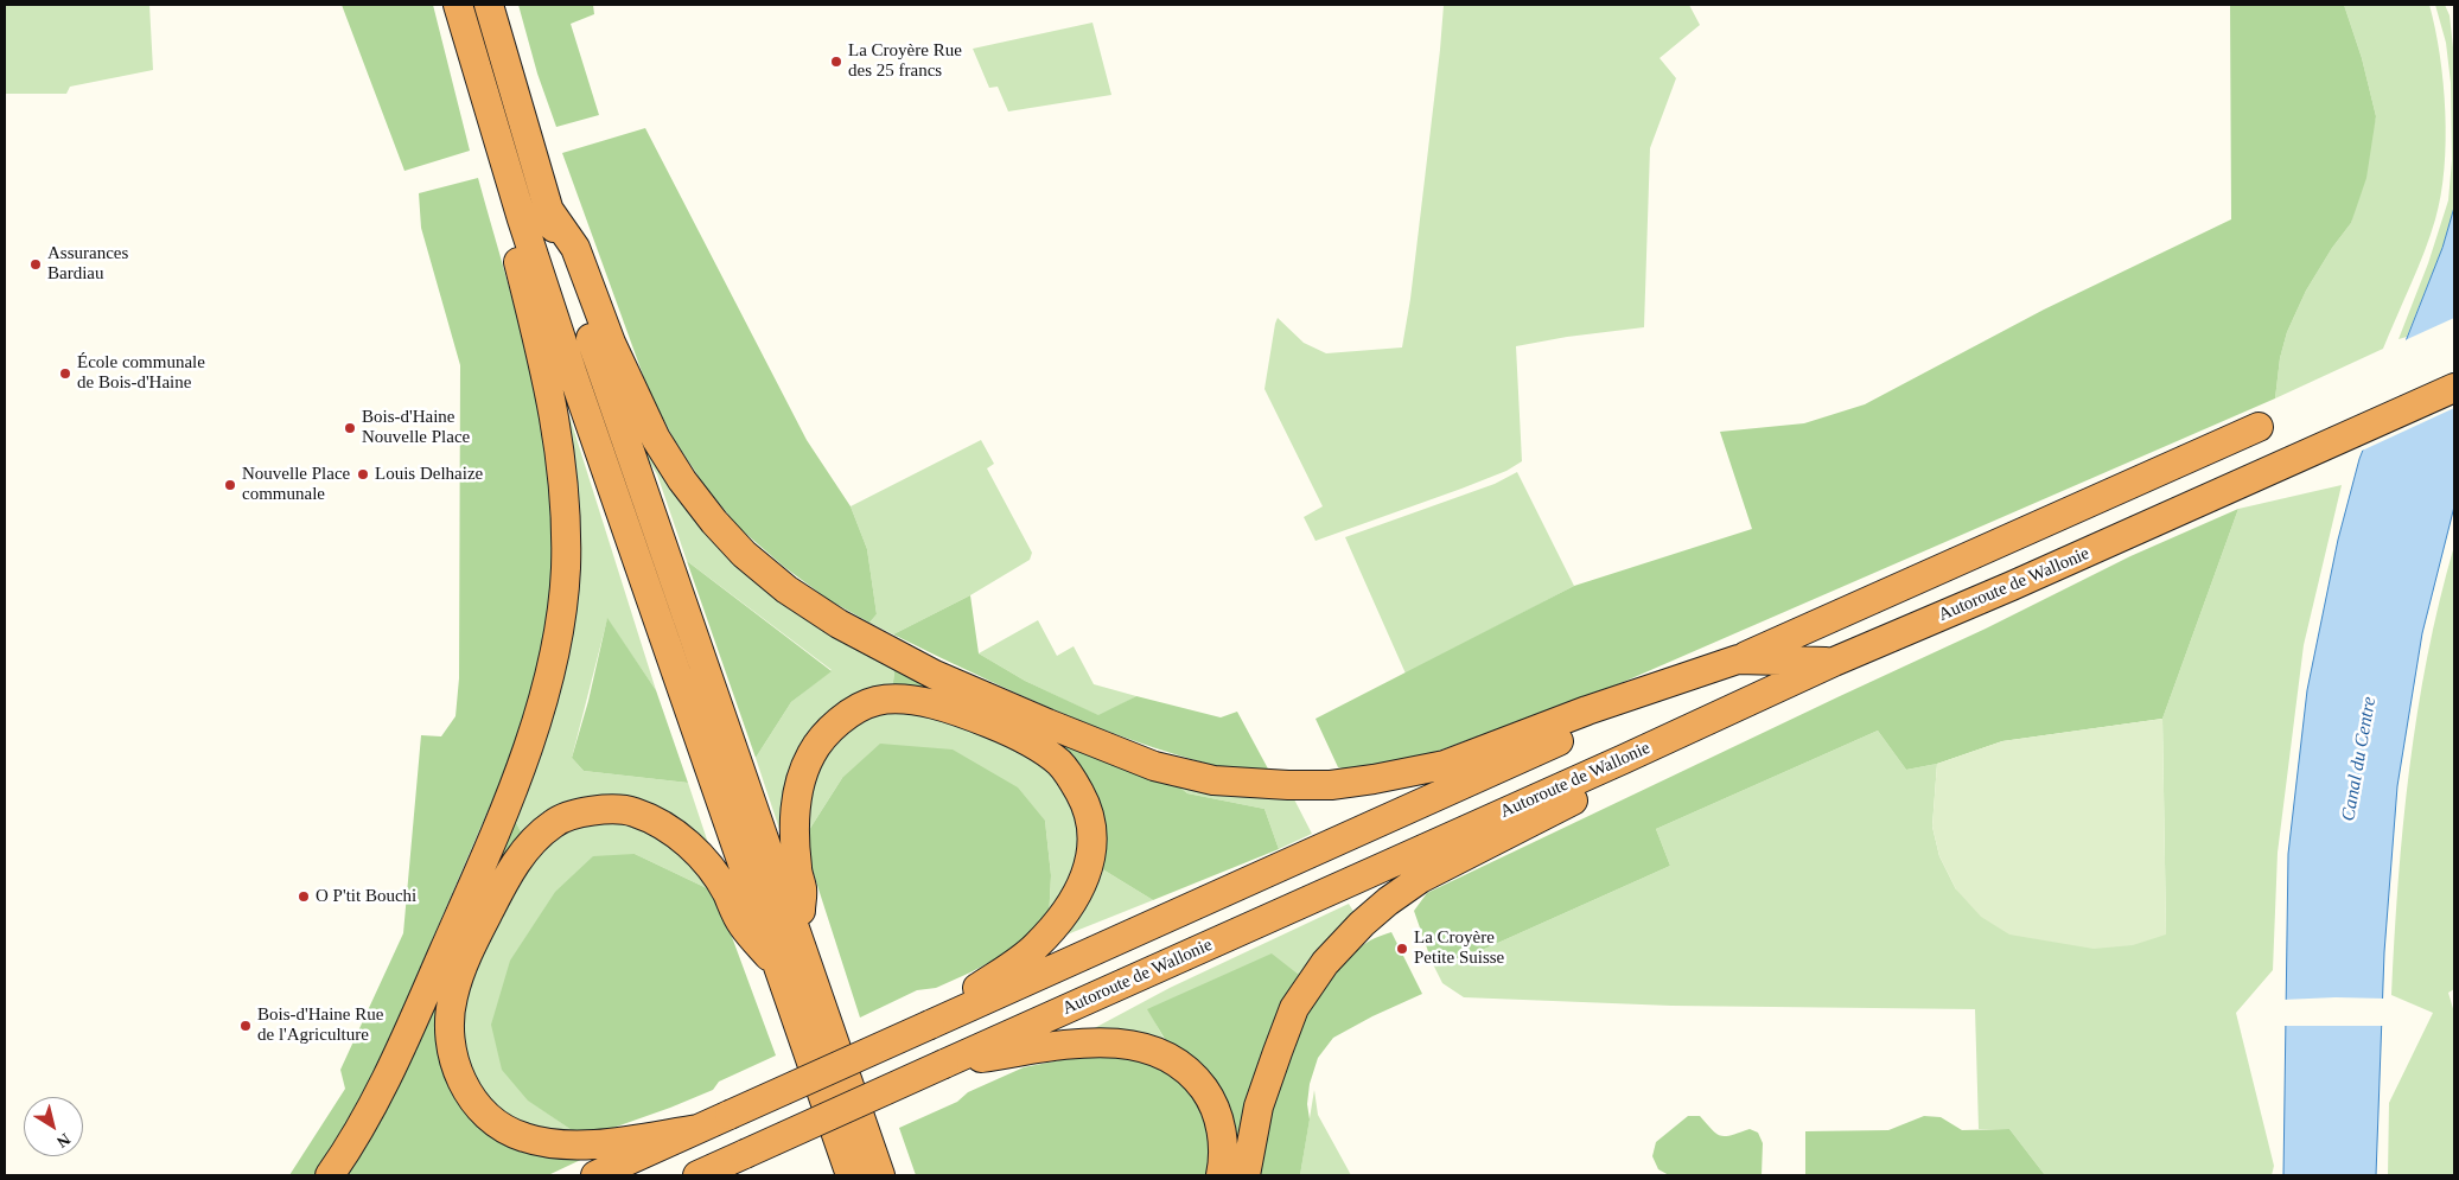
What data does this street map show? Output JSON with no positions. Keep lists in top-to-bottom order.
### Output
{
  "streets": {
    "highway": ["Autoroute de Wallonie"]
  },
  "water": ["Canal du Centre"],
  "places": [
    "La Croyère Rue des 25 francs",
    "Assurances Bardiau",
    "École communale de Bois-d'Haine",
    "Bois-d'Haine Nouvelle Place",
    "Louis Delhaize",
    "Nouvelle Place communale",
    "O P'tit Bouchi",
    "La Croyère Petite Suisse",
    "Bois-d'Haine Rue de l'Agriculture"
  ],
  "north": "bottom right"
}
